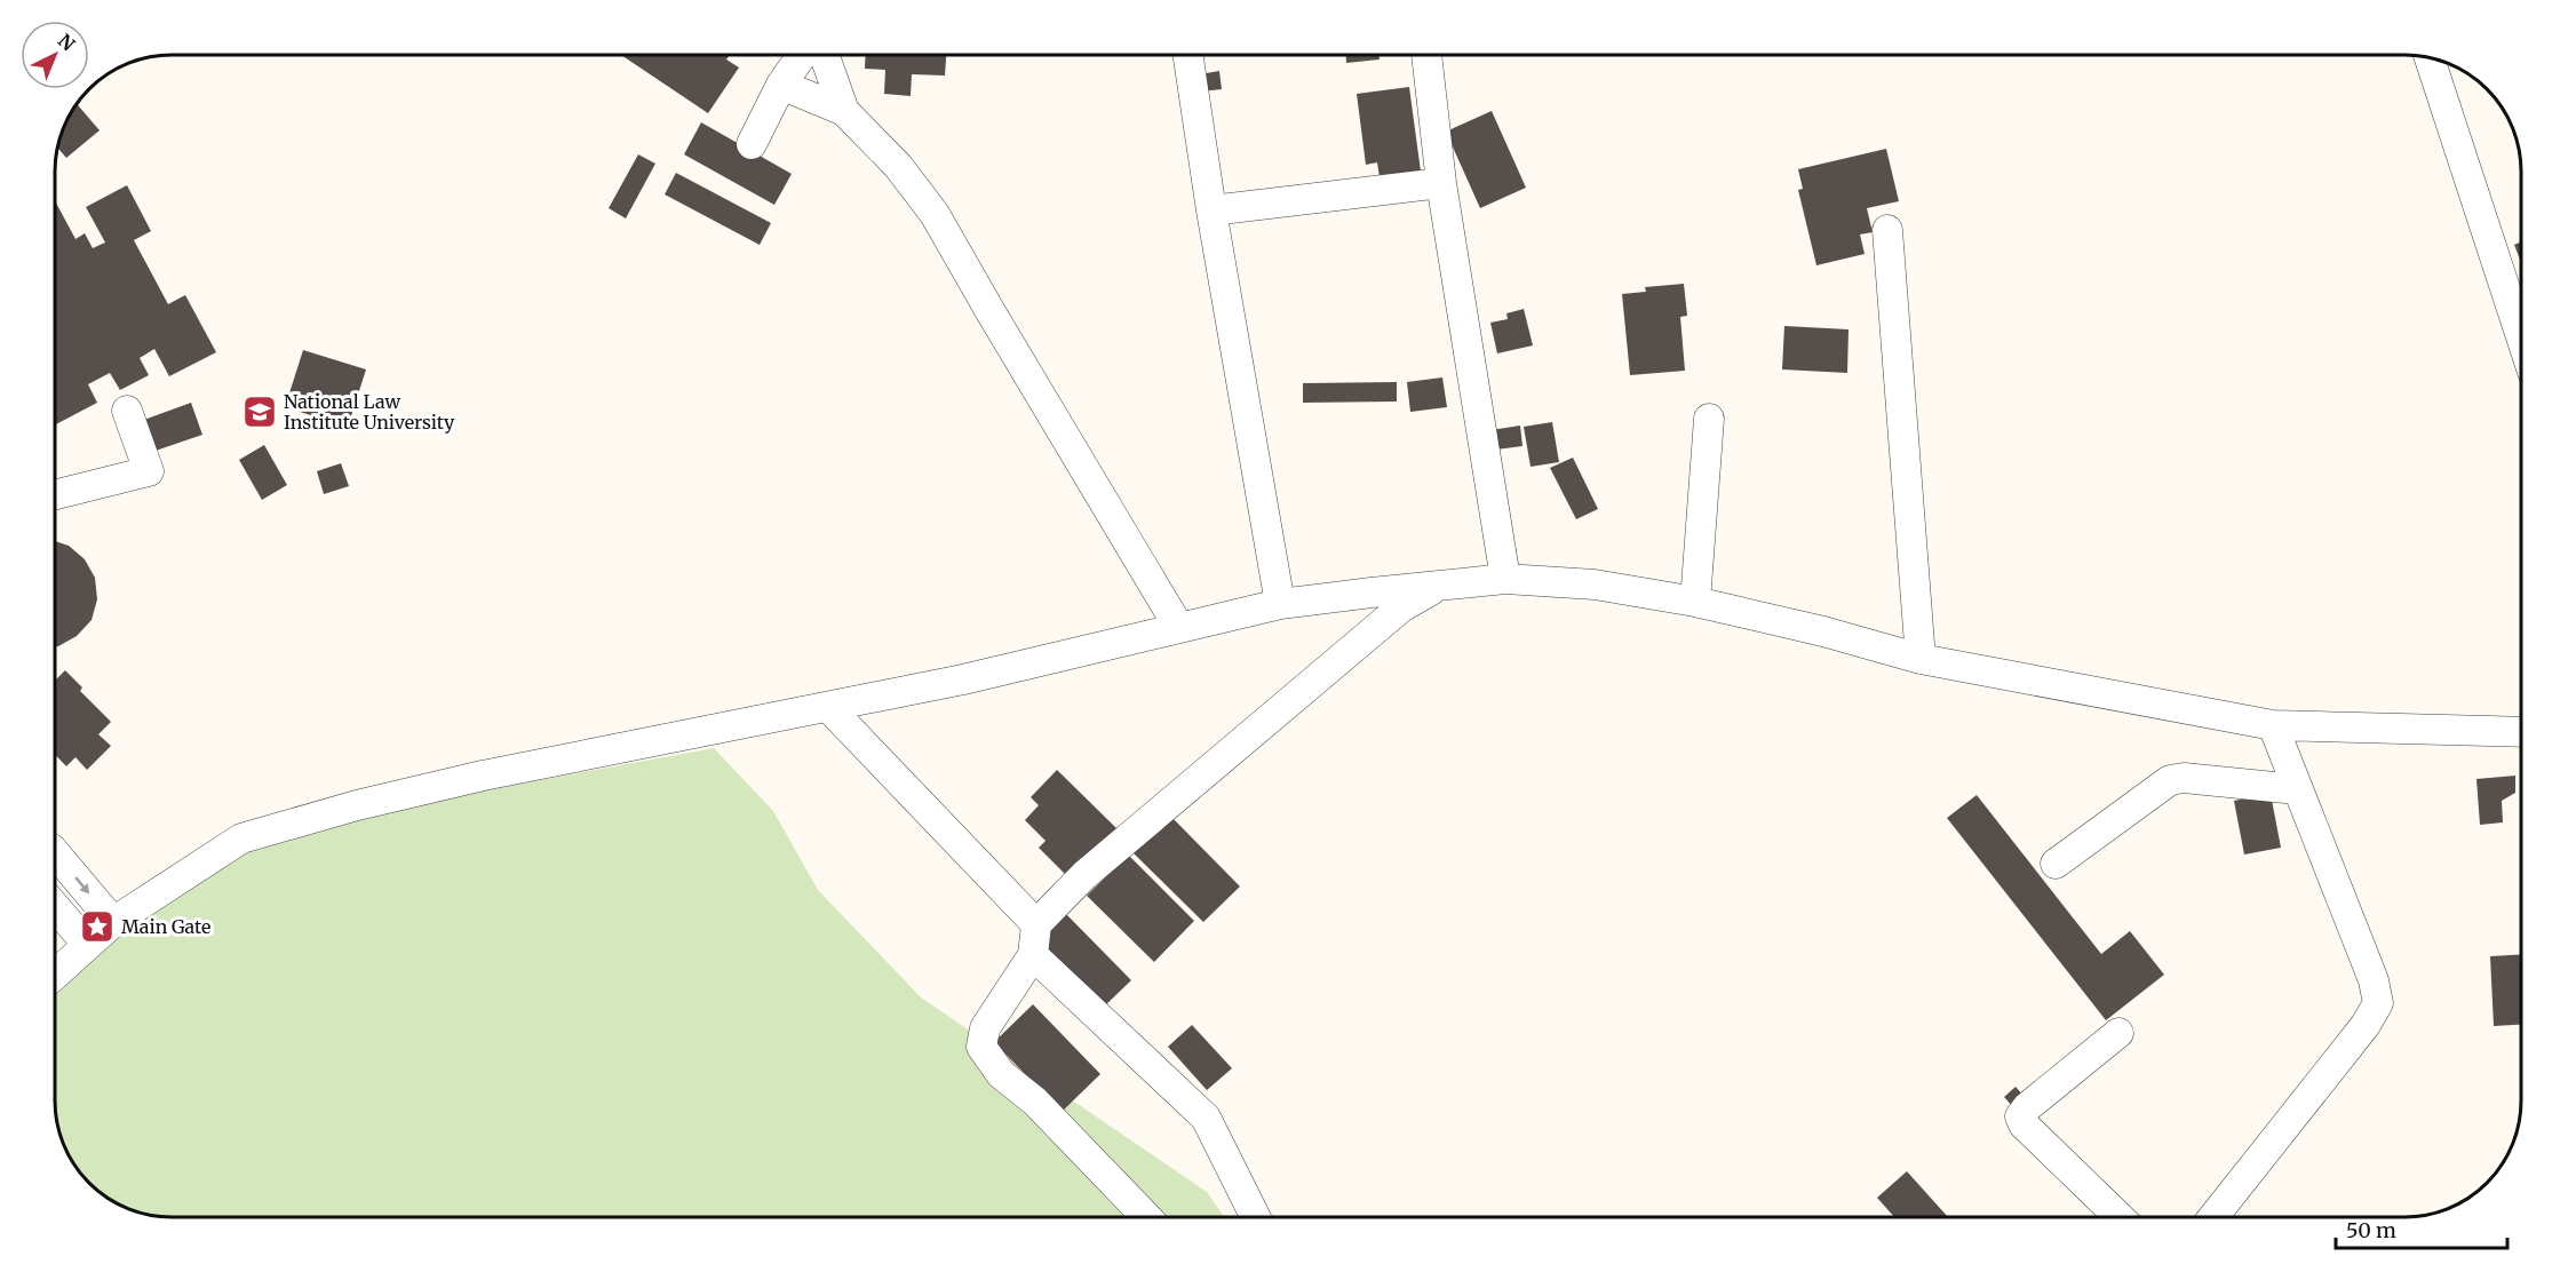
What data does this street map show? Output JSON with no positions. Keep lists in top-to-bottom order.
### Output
{
  "places": {
    "school or university": ["National Law Institute University"],
    "place": ["Main Gate"]
  },
  "scale_bar": "50 m",
  "north": "top right"
}
